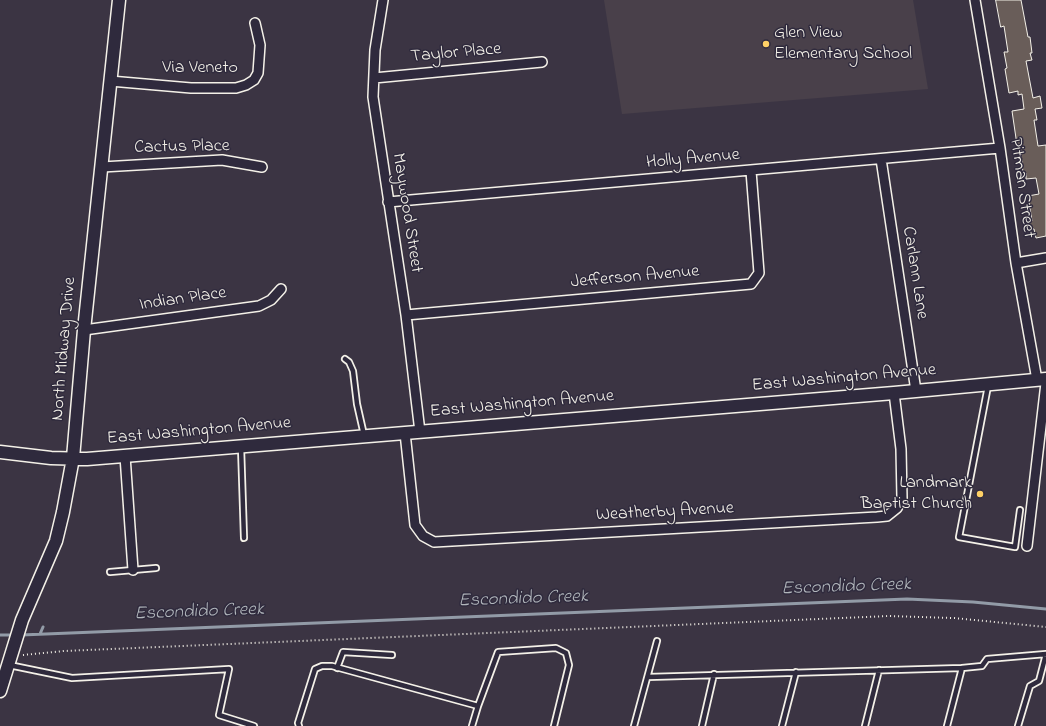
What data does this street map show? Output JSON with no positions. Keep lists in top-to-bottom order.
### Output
{
  "streets": {
    "main road": ["North Midway Drive", "East Washington Avenue"],
    "street": [
      "Taylor Place",
      "Via Veneto",
      "Cactus Place",
      "Holly Avenue",
      "Pitman Street",
      "Maywood Street",
      "Carlann Lane",
      "Jefferson Avenue",
      "Indian Place",
      "Weatherby Avenue"
    ]
  },
  "crossings": [
    ["Taylor Place", "Maywood Street"],
    ["Via Veneto", "North Midway Drive"],
    ["Cactus Place", "North Midway Drive"],
    ["Holly Avenue", "Pitman Street"],
    ["Holly Avenue", "Maywood Street"],
    ["Holly Avenue", "Carlann Lane"],
    ["Holly Avenue", "Jefferson Avenue"],
    ["Pitman Street", "East Washington Avenue"],
    ["Maywood Street", "Jefferson Avenue"],
    ["Maywood Street", "East Washington Avenue"],
    ["Carlann Lane", "East Washington Avenue"],
    ["Indian Place", "North Midway Drive"],
    ["North Midway Drive", "East Washington Avenue"],
    ["East Washington Avenue", "Weatherby Avenue"]
  ],
  "water": ["Escondido Creek"],
  "places": ["Glen View Elementary School", "Landmark Baptist Church"]
}
